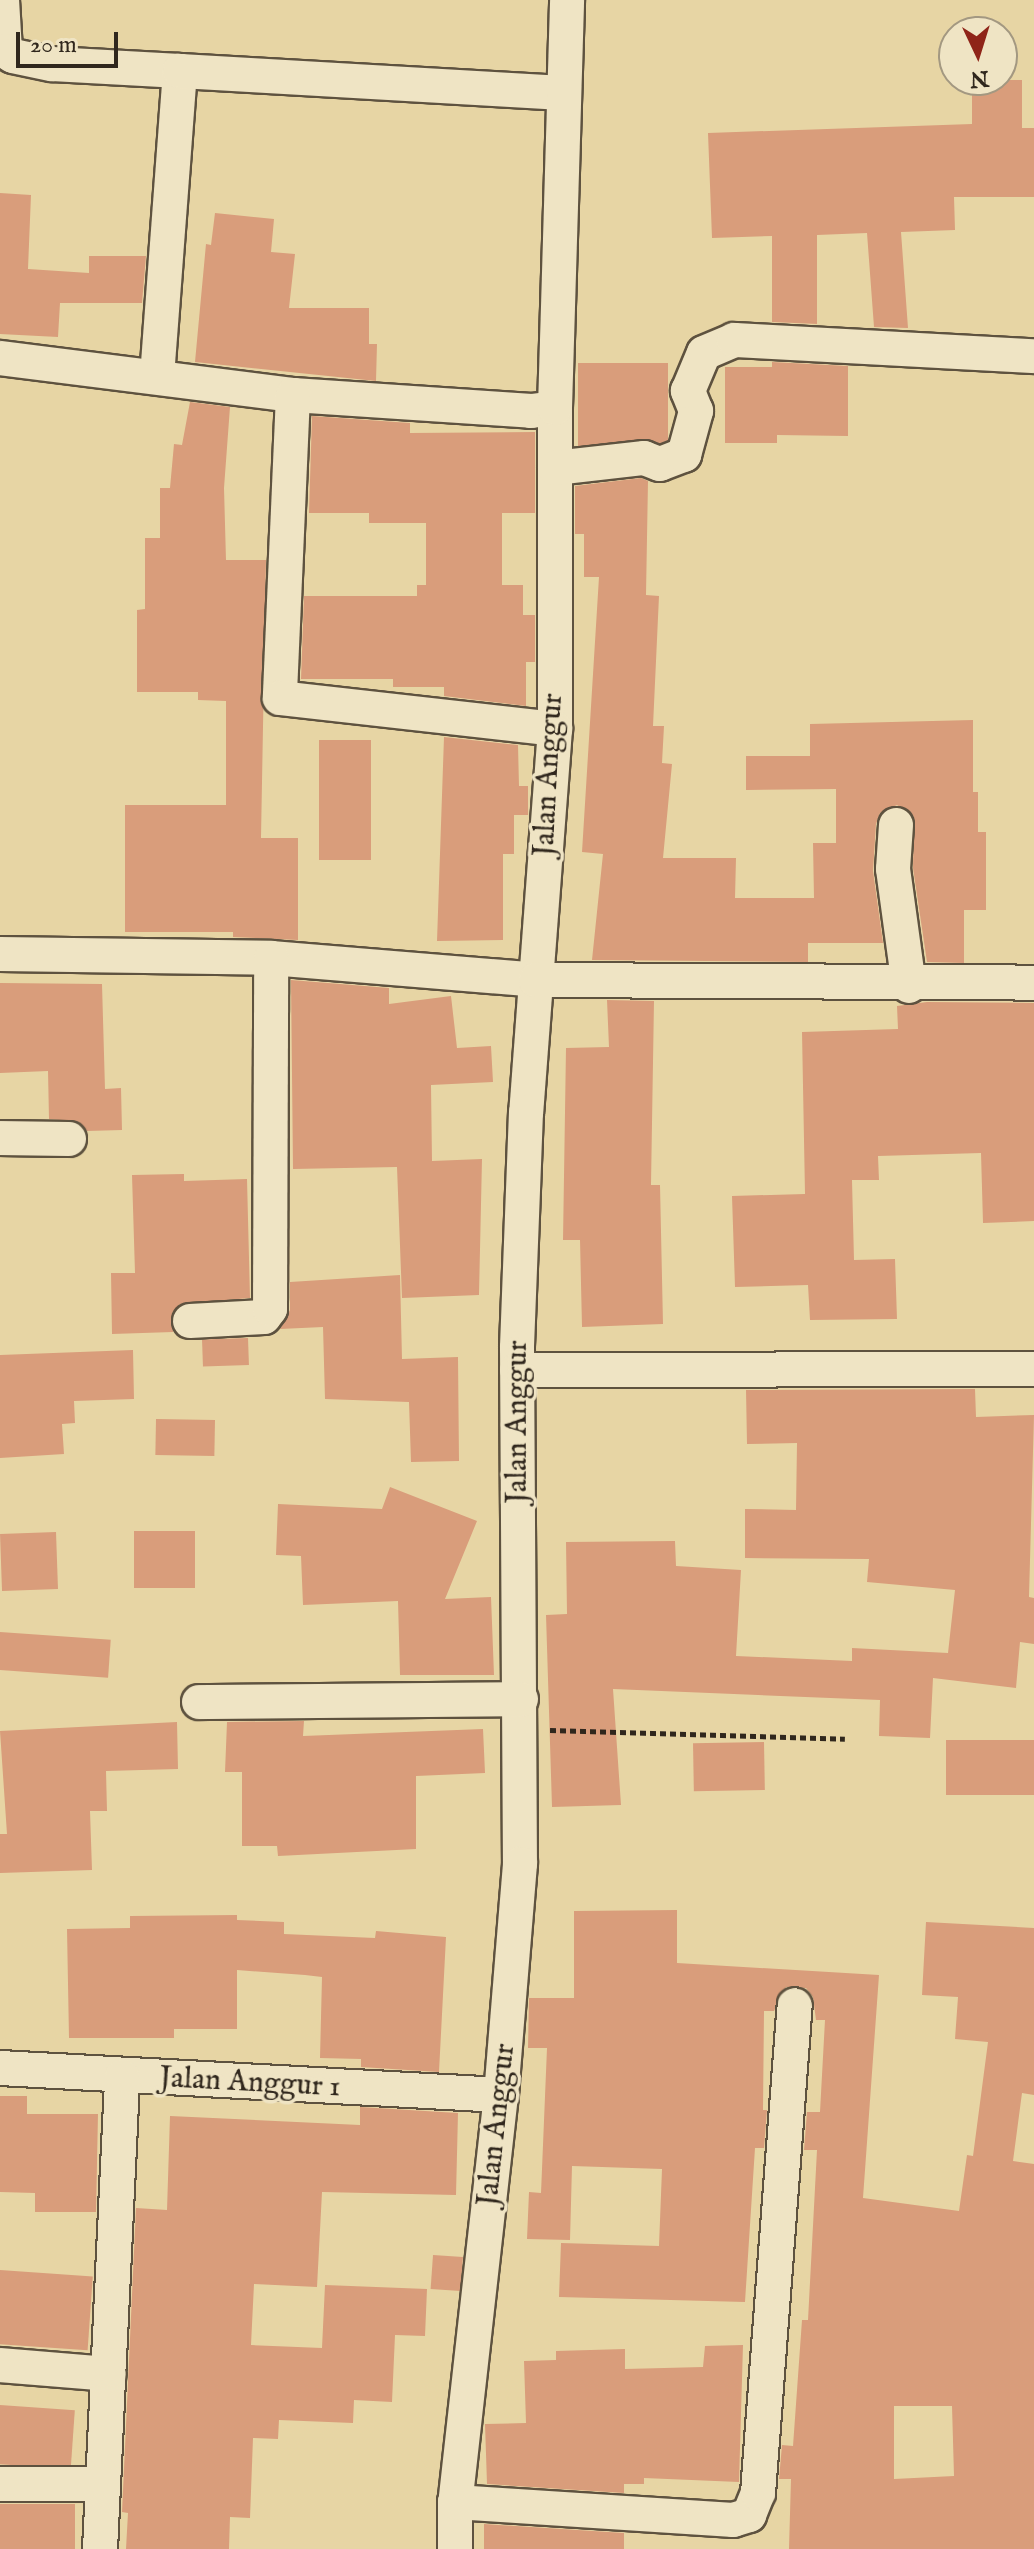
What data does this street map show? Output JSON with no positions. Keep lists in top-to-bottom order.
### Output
{
  "streets": {
    "street": ["Jalan Anggur", "Jalan Anggur 1"]
  },
  "crossings": [
    ["Jalan Anggur", "Jalan Anggur 1"]
  ],
  "scale_bar": "20 m",
  "north": "bottom"
}
